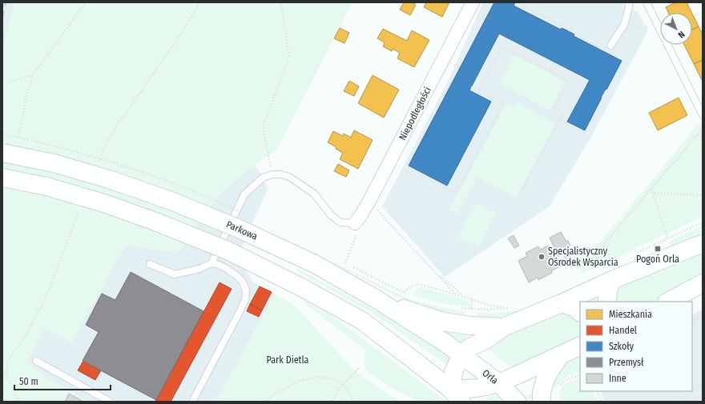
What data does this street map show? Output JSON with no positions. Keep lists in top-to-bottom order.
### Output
{
  "streets": {
    "street": ["Niepodległości", "Parkowa", "Orla"]
  },
  "crossings": [
    ["Parkowa", "Orla"]
  ],
  "parks": ["Park Dietla"],
  "places": {
    "transit": ["Pogoń Orla"],
    "other": ["Specjalistyczny Ośrodek Wsparcia"]
  },
  "legend": [
    "Mieszkania",
    "Handel",
    "Szkoły",
    "Przemysł",
    "Inne"
  ],
  "scale_bar": "50 m",
  "north": "bottom right"
}
